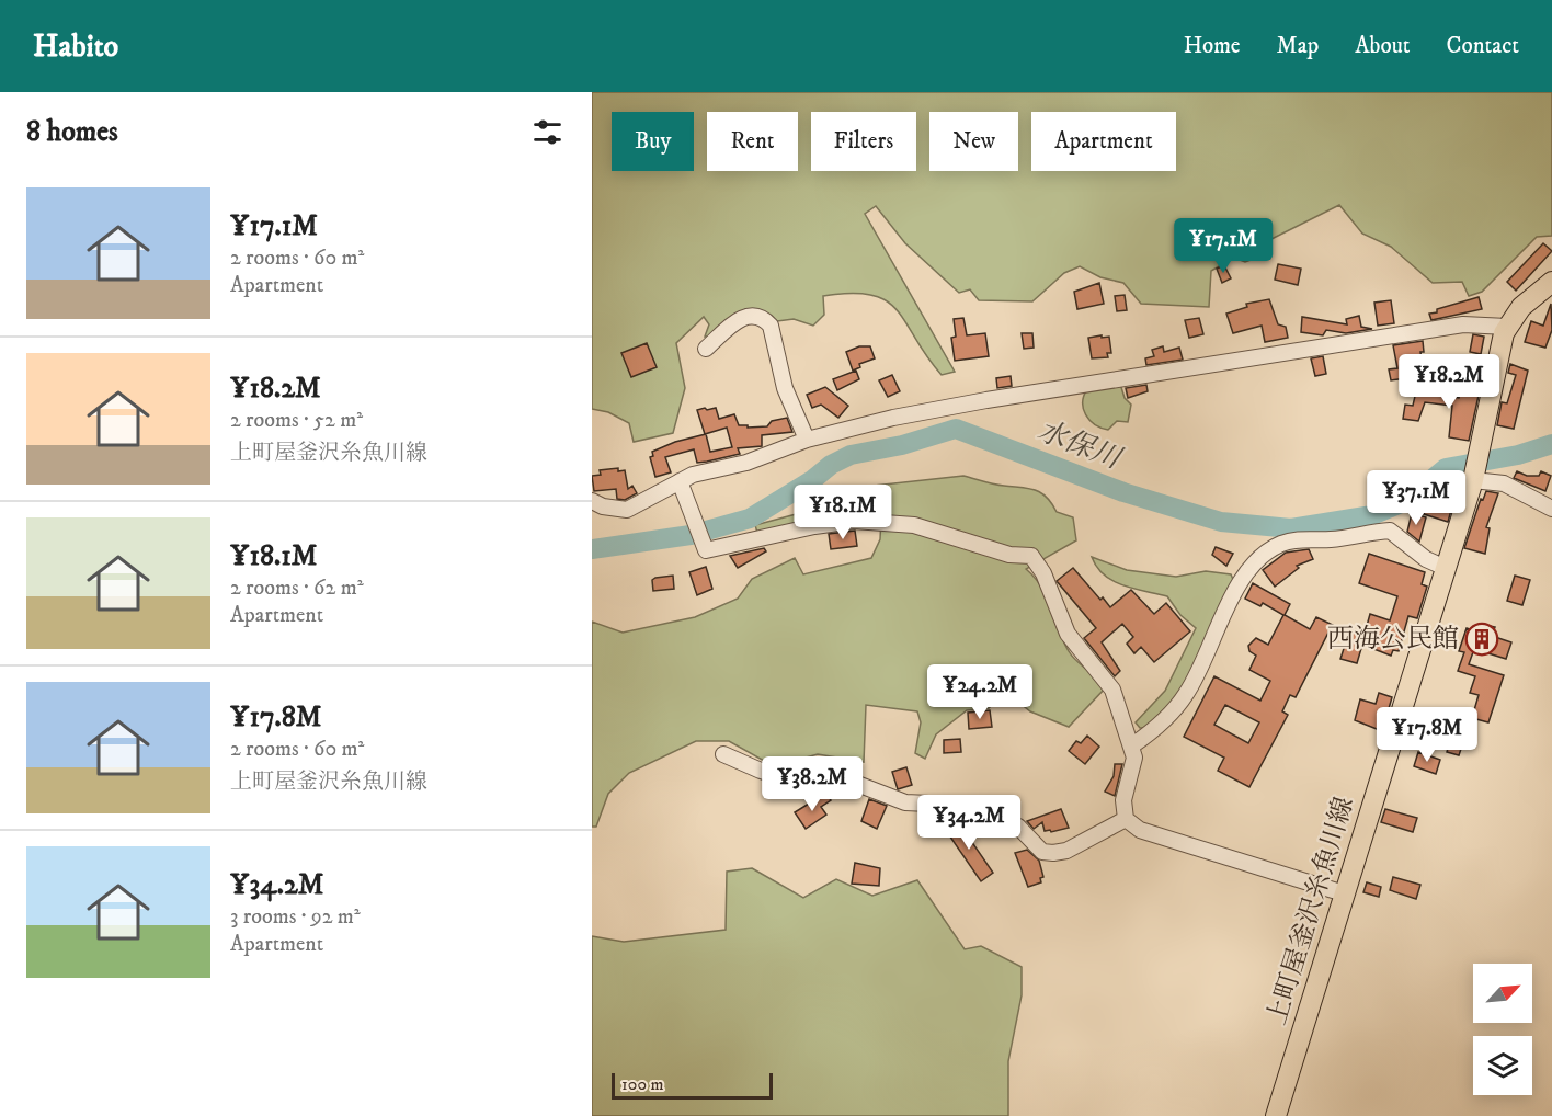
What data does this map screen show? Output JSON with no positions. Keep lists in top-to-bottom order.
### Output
{
  "streets": {
    "main road": ["上町屋釜沢糸魚川線"]
  },
  "water": ["水保川"],
  "places": {
    "building": ["西海公民館"]
  },
  "scale_bar": "100 m",
  "north": "top right",
  "page": {
    "header": "Habito",
    "nav": [
      "Home",
      "Map",
      "About",
      "Contact"
    ],
    "heading": "8 homes",
    "chip": [
      "Buy",
      "Rent",
      "Filters",
      "New",
      "Apartment"
    ],
    "list": [
      {
        "name": "¥17.1M",
        "note": "2 rooms · 60 m² · Apartment"
      },
      {
        "name": "¥18.2M",
        "note": "2 rooms · 52 m² · 上町屋釜沢糸魚川線"
      },
      {
        "name": "¥18.1M",
        "note": "2 rooms · 62 m² · Apartment"
      },
      {
        "name": "¥17.8M",
        "note": "2 rooms · 60 m² · 上町屋釜沢糸魚川線"
      },
      {
        "name": "¥34.2M",
        "note": "3 rooms · 92 m² · Apartment"
      }
    ],
    "price": [
      "¥17.1M",
      "¥18.2M",
      "¥37.1M",
      "¥18.1M",
      "¥24.2M",
      "¥17.8M",
      "¥38.2M",
      "¥34.2M"
    ],
    "scale": "100 m"
  }
}
